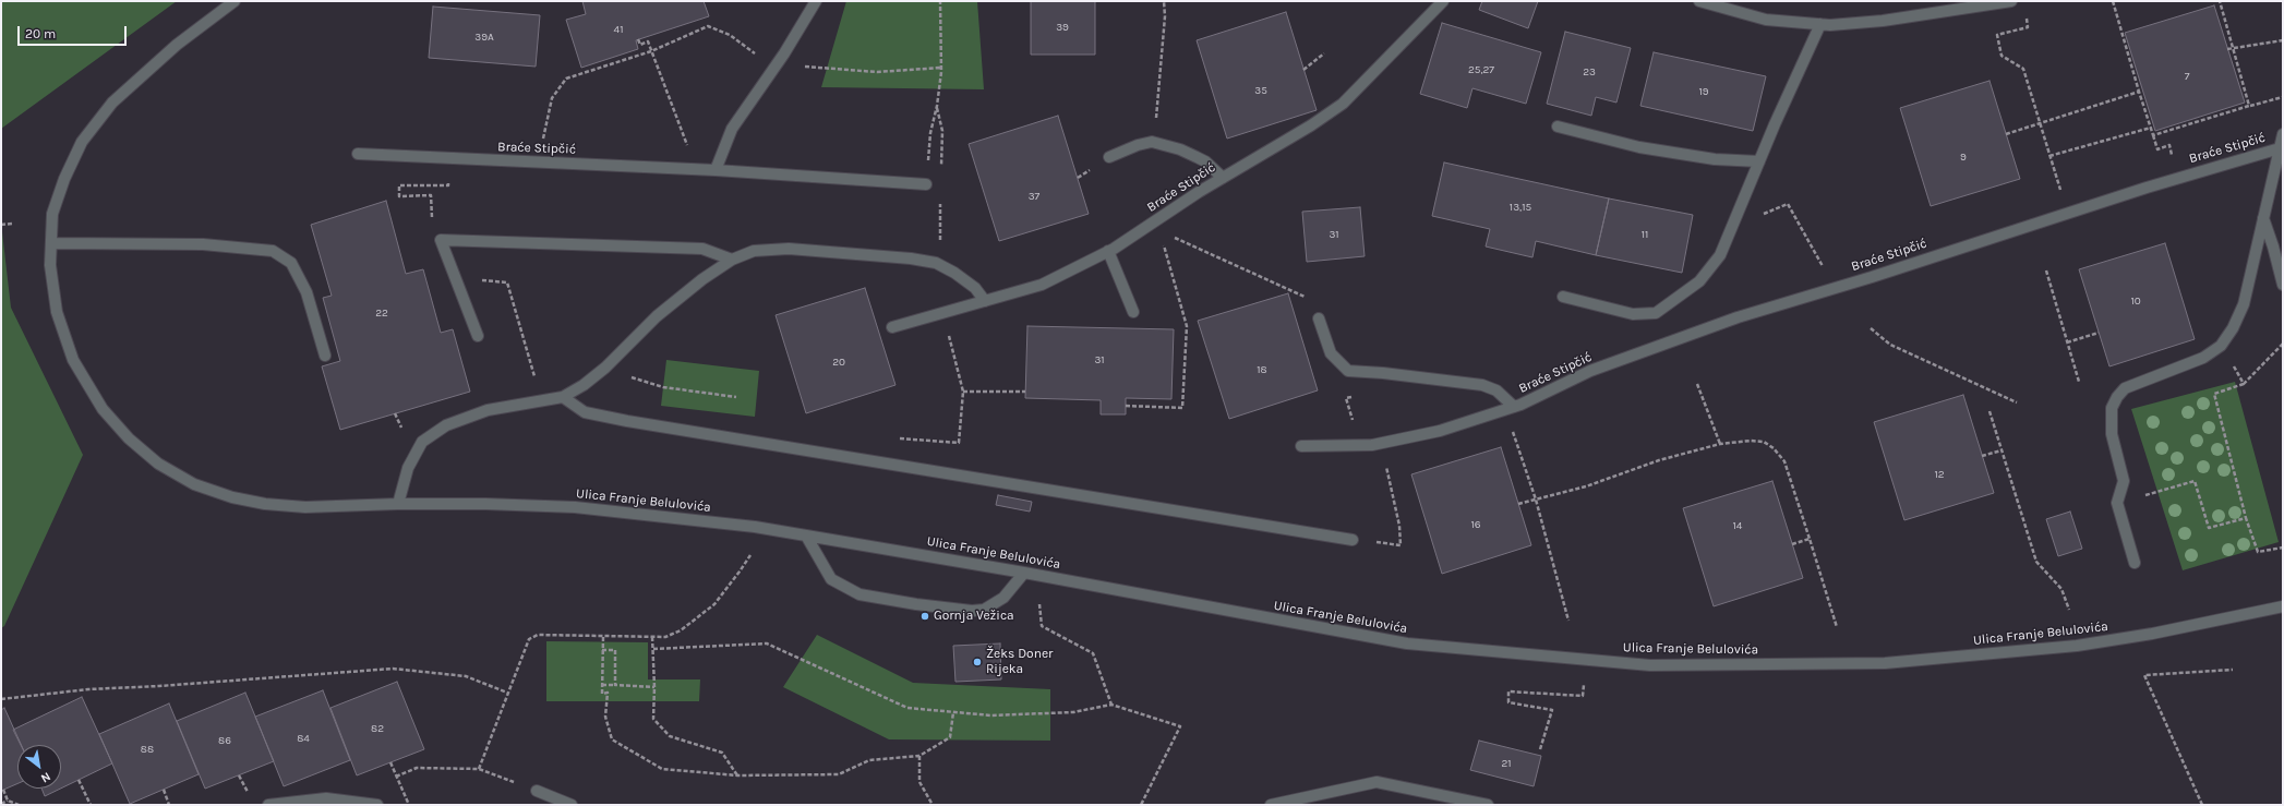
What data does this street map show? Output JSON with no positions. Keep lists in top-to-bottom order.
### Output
{
  "streets": {
    "street": ["Braće Stipčić", "Ulica Franje Belulovića"]
  },
  "places": ["Gornja Vežica", "Žeks Doner Rijeka"],
  "house_numbers": [
    "39",
    "41",
    "39A",
    "25,27",
    "23",
    "7",
    "35",
    "19",
    "9",
    "37",
    "13,15",
    "31",
    "11",
    "10",
    "22",
    "31",
    "20",
    "18",
    "12",
    "16",
    "14",
    "82",
    "84",
    "86",
    "88",
    "21"
  ],
  "scale_bar": "20 m",
  "north": "bottom right"
}
